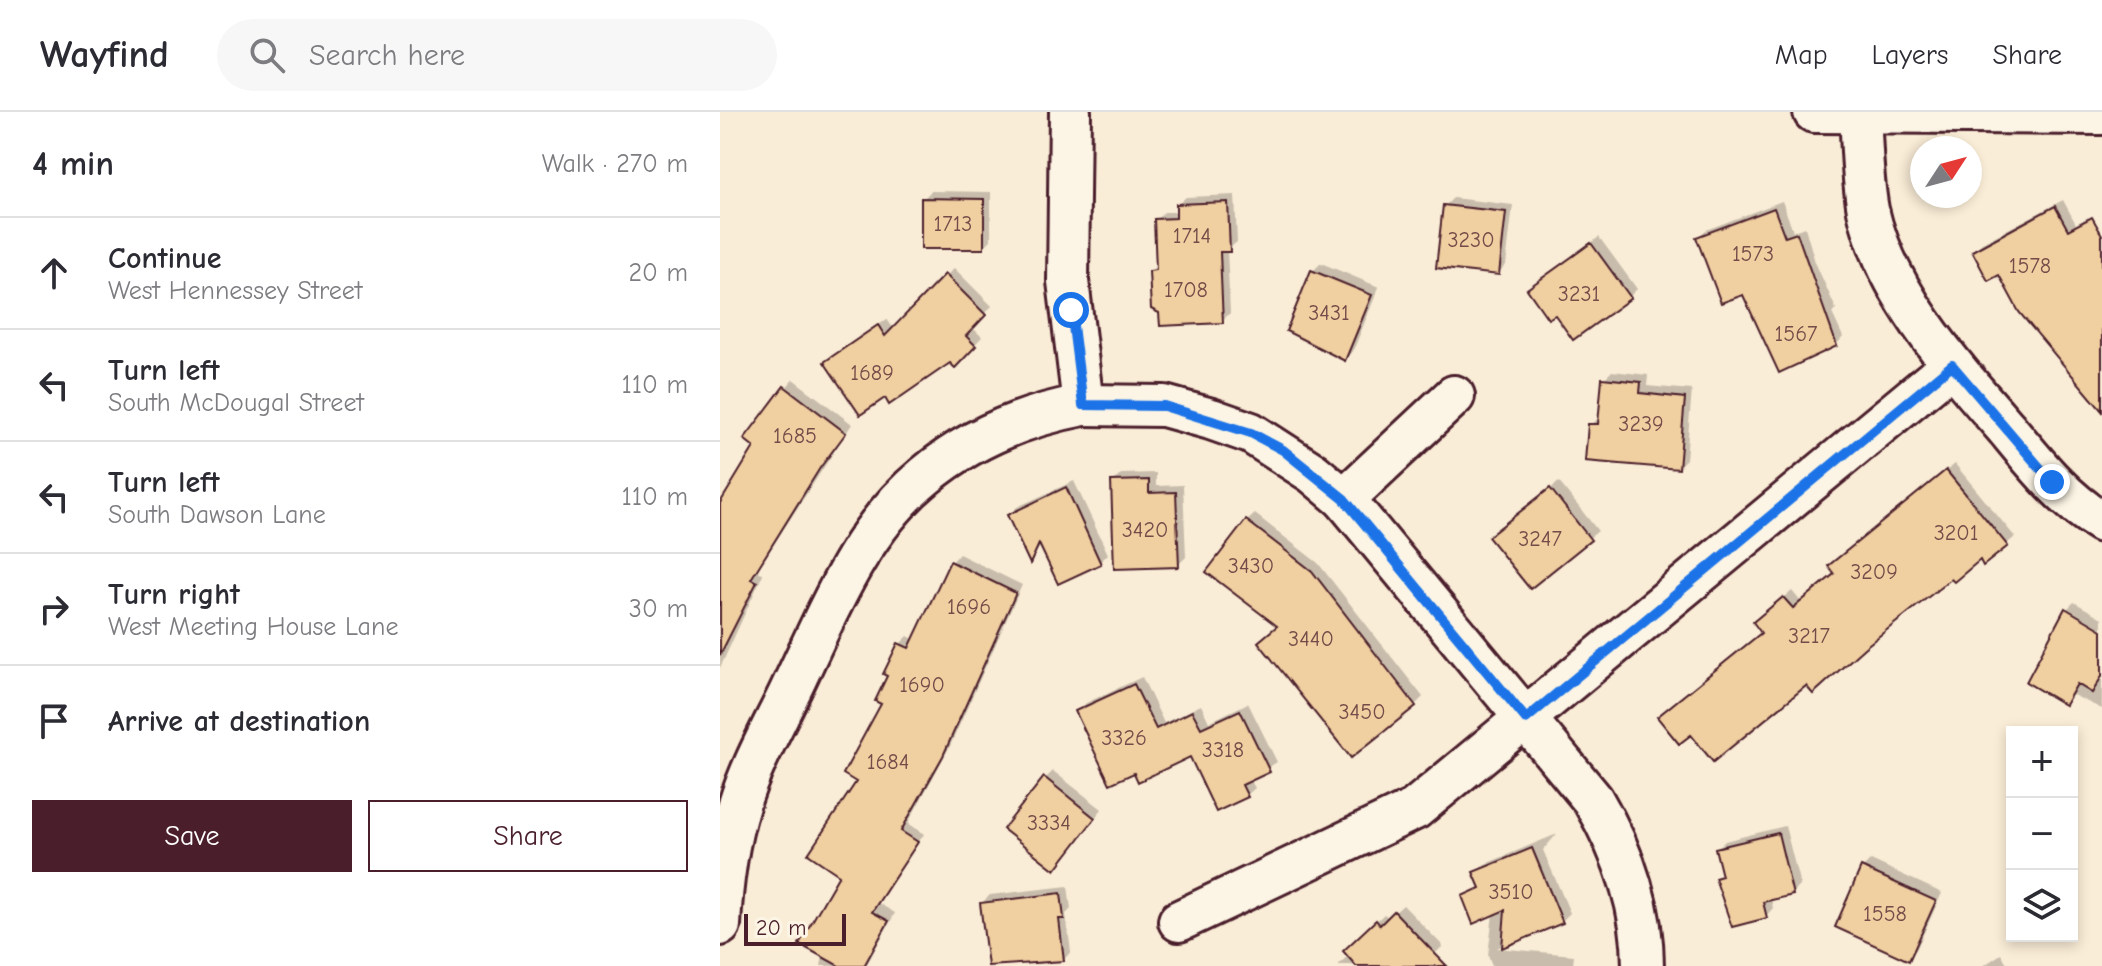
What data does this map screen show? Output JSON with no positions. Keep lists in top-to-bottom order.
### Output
{
  "house_numbers": [
    "1713",
    "1714",
    "3230",
    "1573",
    "1578",
    "1708",
    "3231",
    "3431",
    "1567",
    "1689",
    "3239",
    "1685",
    "3420",
    "3201",
    "3247",
    "3430",
    "3209",
    "1696",
    "3217",
    "3440",
    "1690",
    "3450",
    "3326",
    "3318",
    "1684",
    "3334",
    "3510",
    "1558"
  ],
  "scale_bar": "20 m",
  "north": "top right",
  "page": {
    "header": "Wayfind",
    "search": "Search here",
    "nav": ["Map", "Layers", "Share"],
    "heading": ["4 min", "Walk · 270 m"],
    "list": [
      ["Continue", "West Hennessey Street", "20 m"],
      ["Turn left", "South McDougal Street", "110 m"],
      ["Turn left", "South Dawson Lane", "110 m"],
      ["Turn right", "West Meeting House Lane", "30 m"],
      "Arrive at destination"
    ],
    "map_buttons": ["+", "−"],
    "buttons": ["Save", "Share"],
    "scale": "20 m"
  }
}
